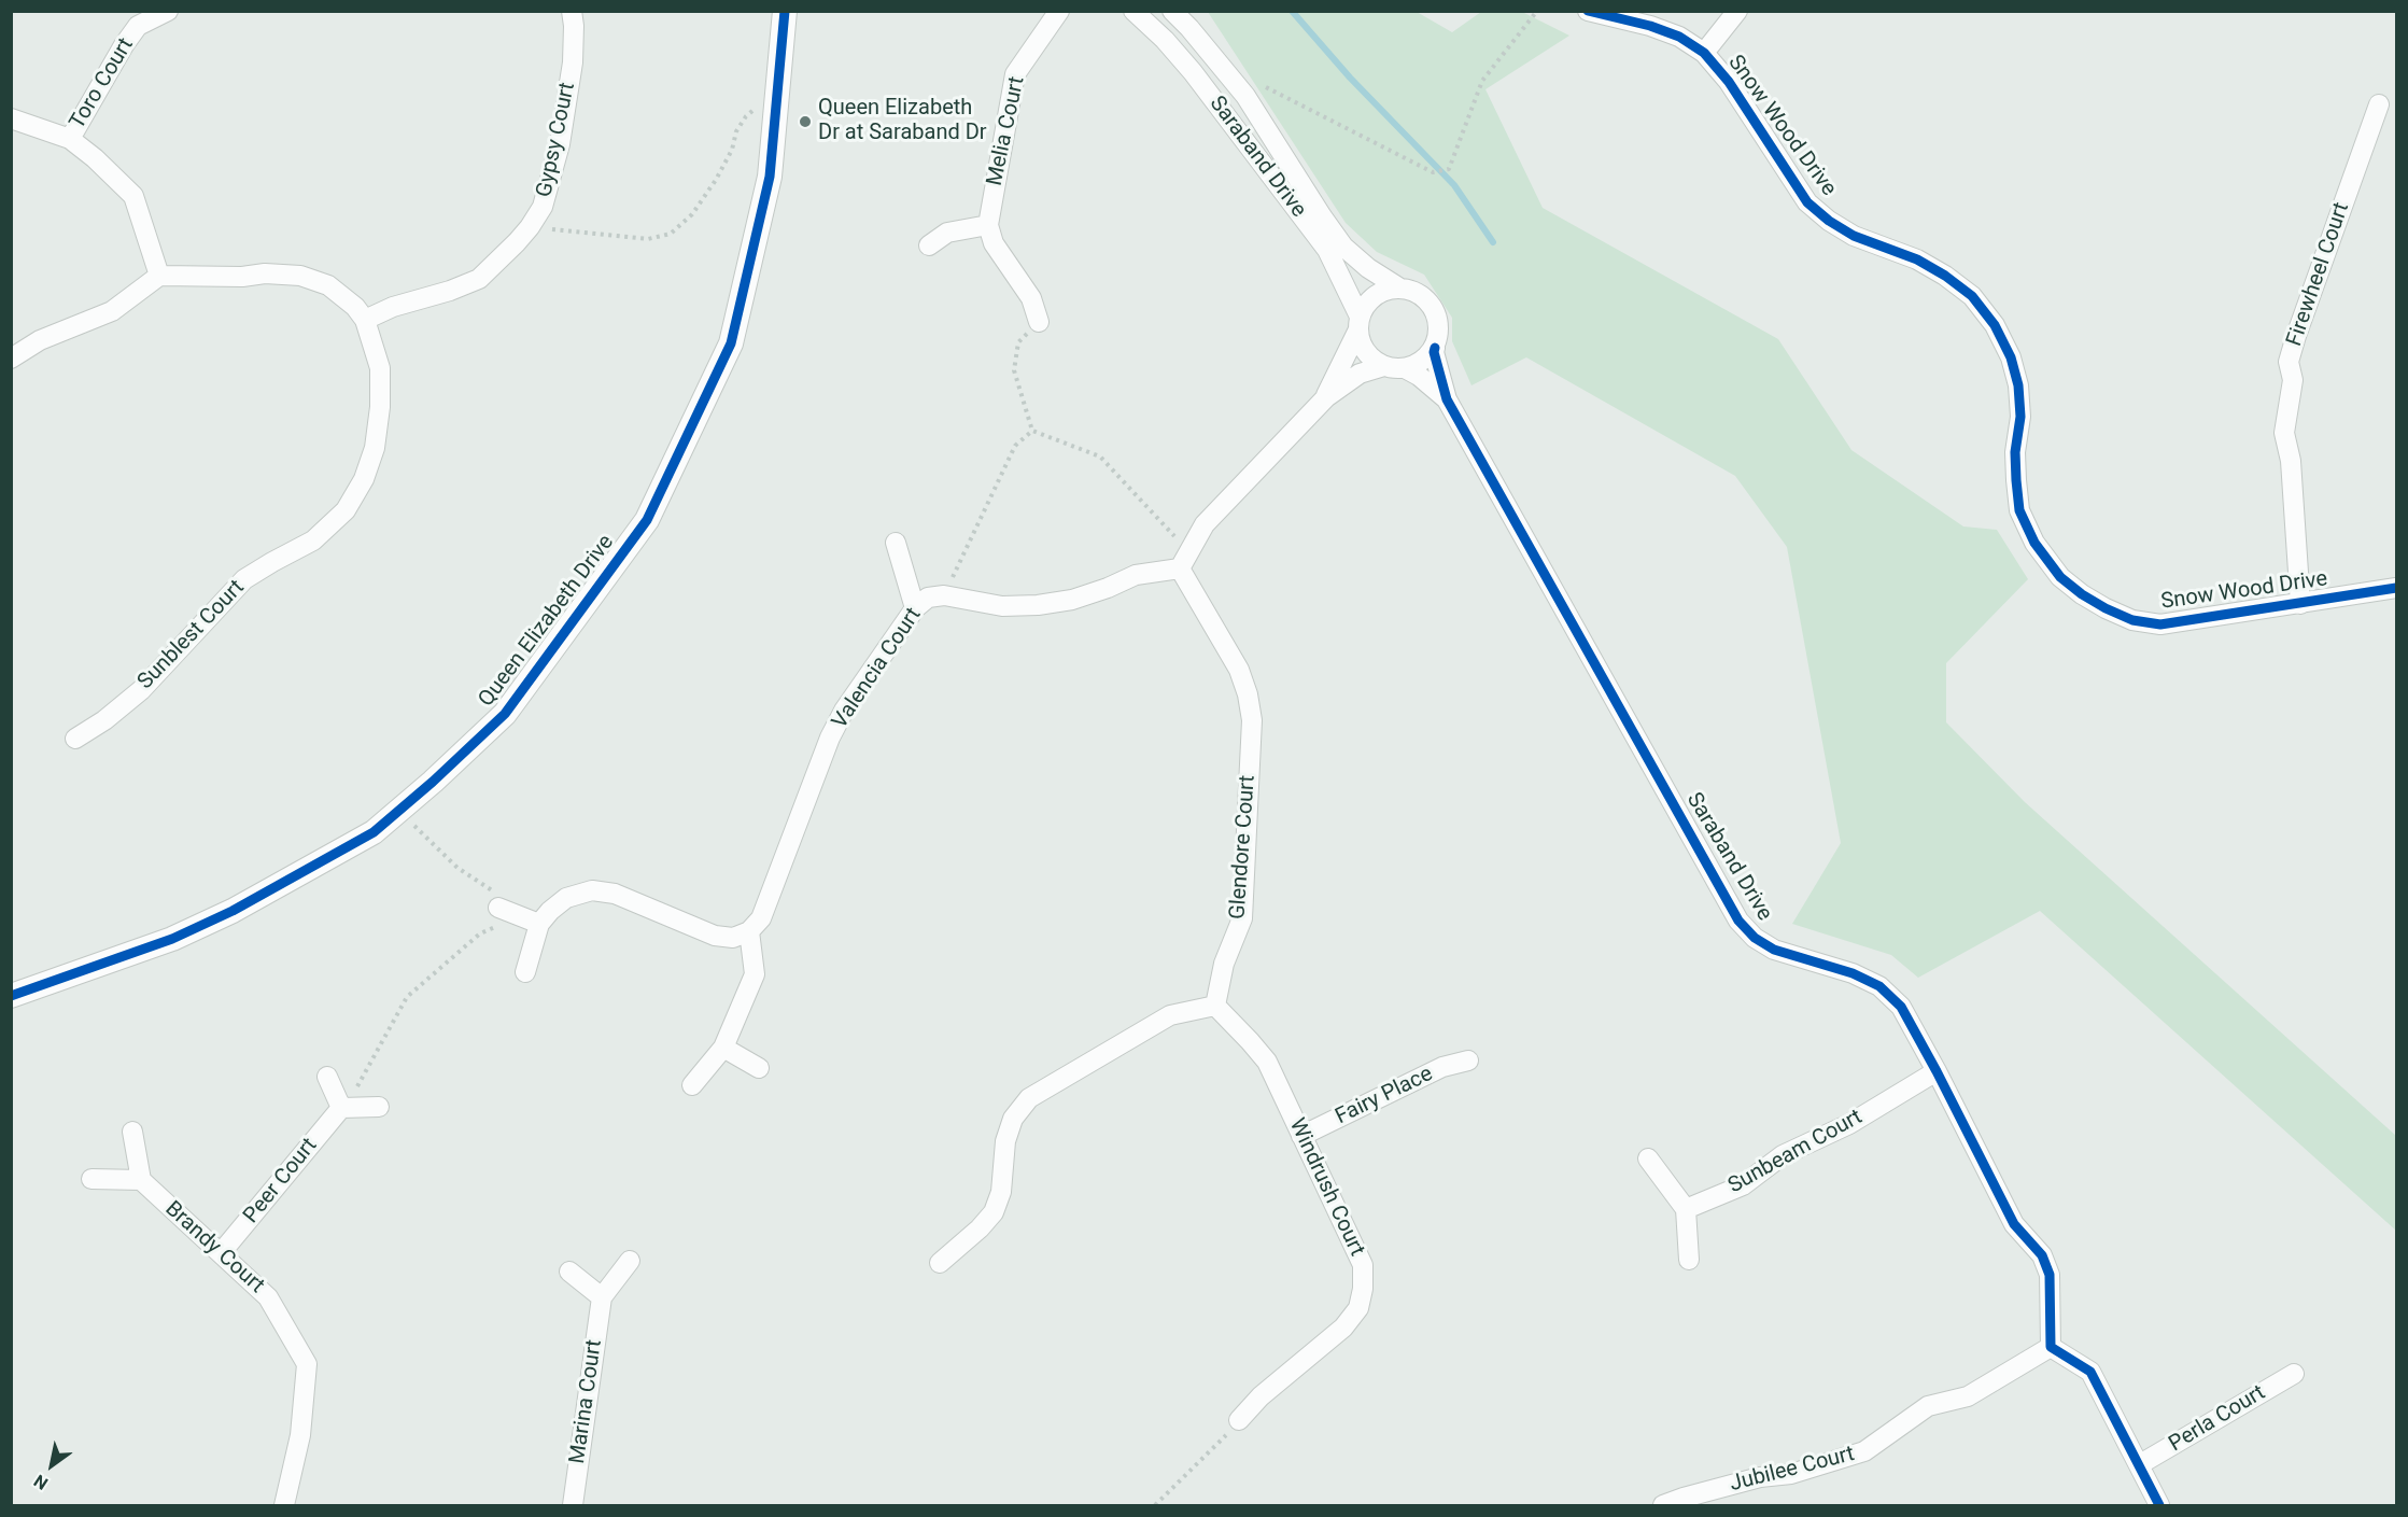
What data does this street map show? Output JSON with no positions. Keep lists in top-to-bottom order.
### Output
{
  "streets": {
    "street": [
      "Toro Court",
      "Snow Wood Drive",
      "Melia Court",
      "Gypsy Court",
      "Saraband Drive",
      "Firewheel Court",
      "Queen Elizabeth Drive",
      "Sunblest Court",
      "Valencia Court",
      "Glendore Court",
      "Fairy Place",
      "Sunbeam Court",
      "Peer Court",
      "Windrush Court",
      "Brandy Court",
      "Marina Court",
      "Perla Court",
      "Jubilee Court"
    ]
  },
  "crossings": [
    ["Snow Wood Drive", "Firewheel Court"],
    ["Gypsy Court", "Sunblest Court"],
    ["Saraband Drive", "Sunbeam Court"],
    ["Saraband Drive", "Jubilee Court"],
    ["Valencia Court", "Glendore Court"],
    ["Glendore Court", "Windrush Court"],
    ["Fairy Place", "Windrush Court"],
    ["Peer Court", "Brandy Court"]
  ],
  "places": ["Queen Elizabeth Dr at Saraband Dr"],
  "north": "bottom left"
}
